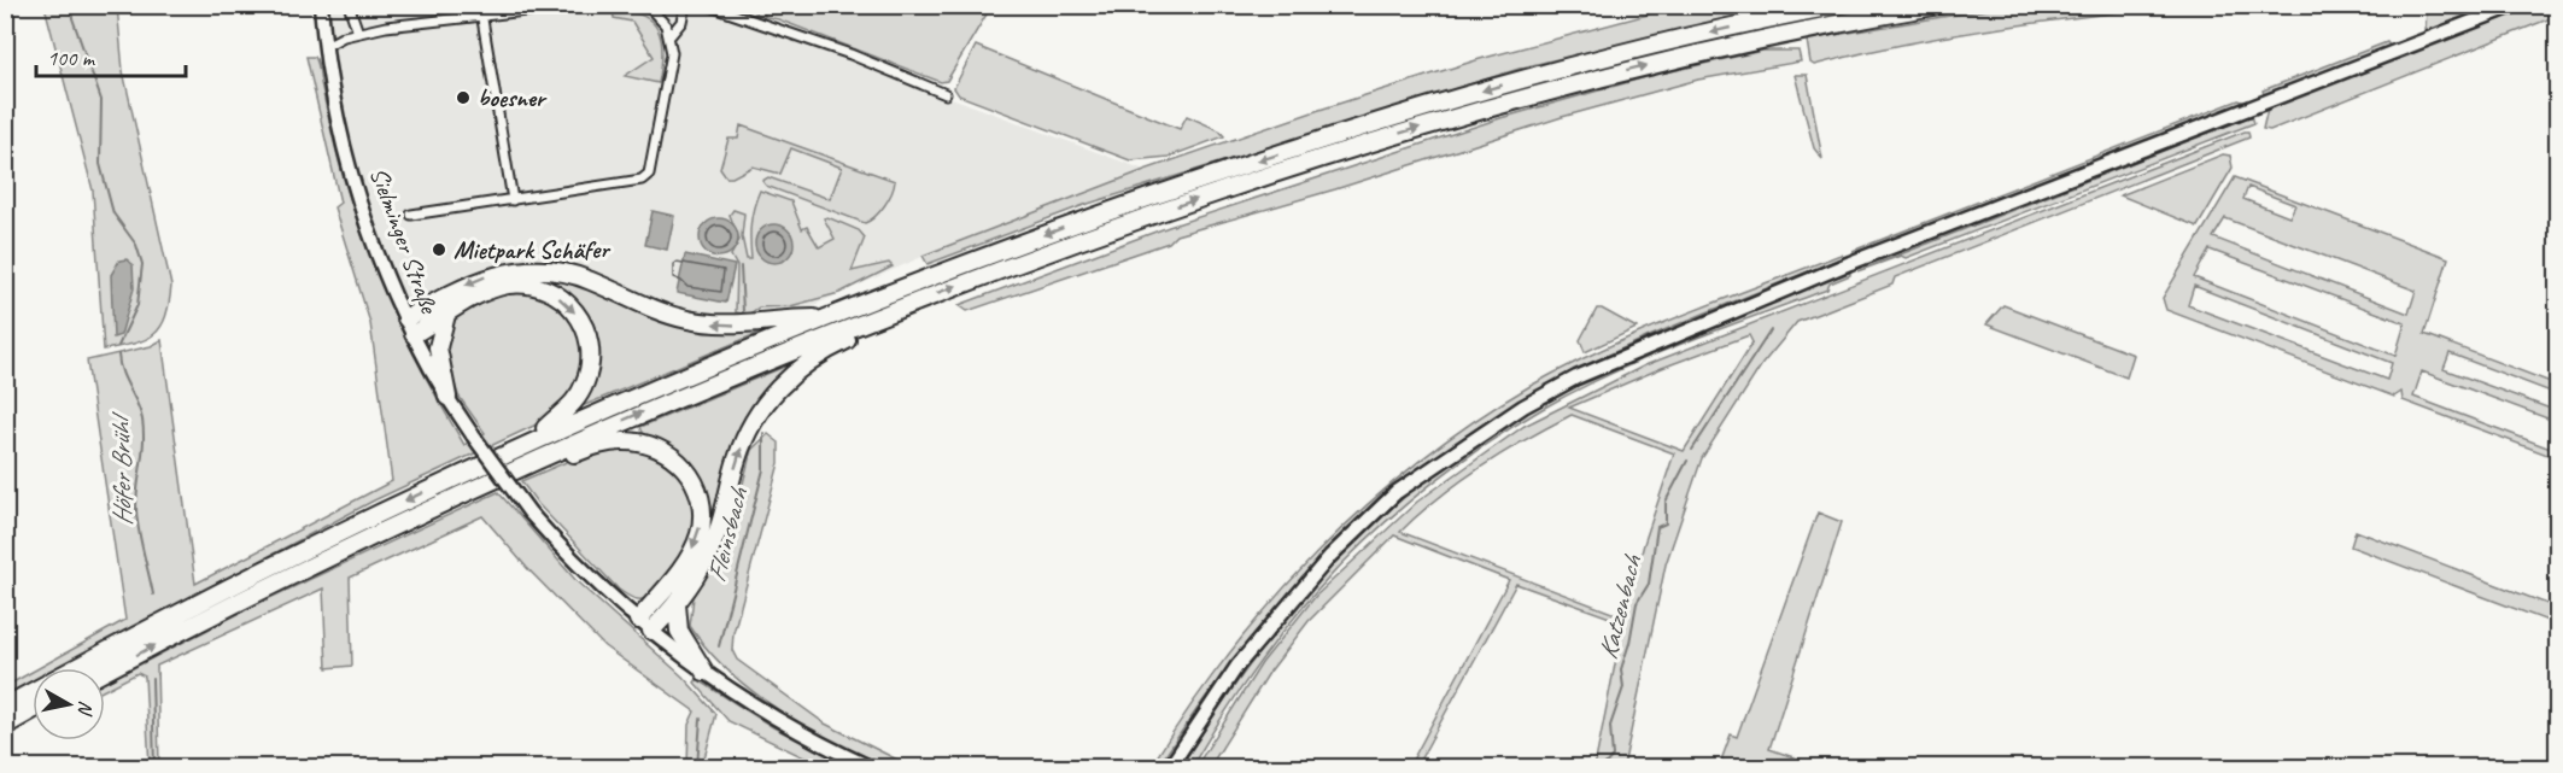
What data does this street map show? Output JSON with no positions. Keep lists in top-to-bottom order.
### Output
{
  "streets": {
    "main road": ["Sielminger Straße"]
  },
  "water": ["Höfer Brühl", "Fleinsbach", "Katzenbach"],
  "places": ["boesner", "Mietpark Schäfer"],
  "scale_bar": "100 m",
  "north": "right"
}
